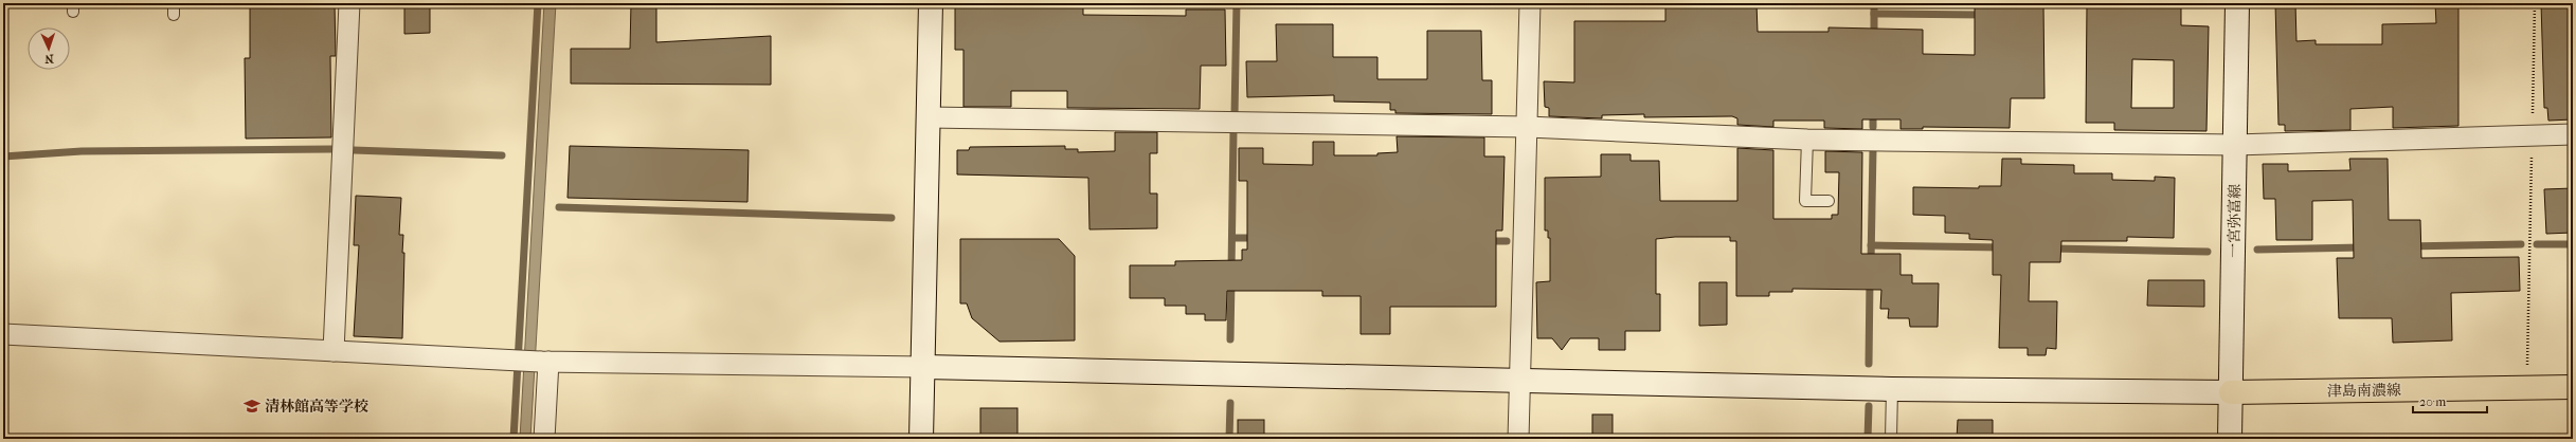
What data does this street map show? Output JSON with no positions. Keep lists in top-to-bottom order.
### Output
{
  "streets": {
    "main road": ["津島南濃線"],
    "street": ["一宮弥富線"]
  },
  "crossings": [
    ["一宮弥富線", "津島南濃線"]
  ],
  "places": {
    "school or university": ["清林館高等学校"]
  },
  "scale_bar": "20 m",
  "north": "bottom"
}
